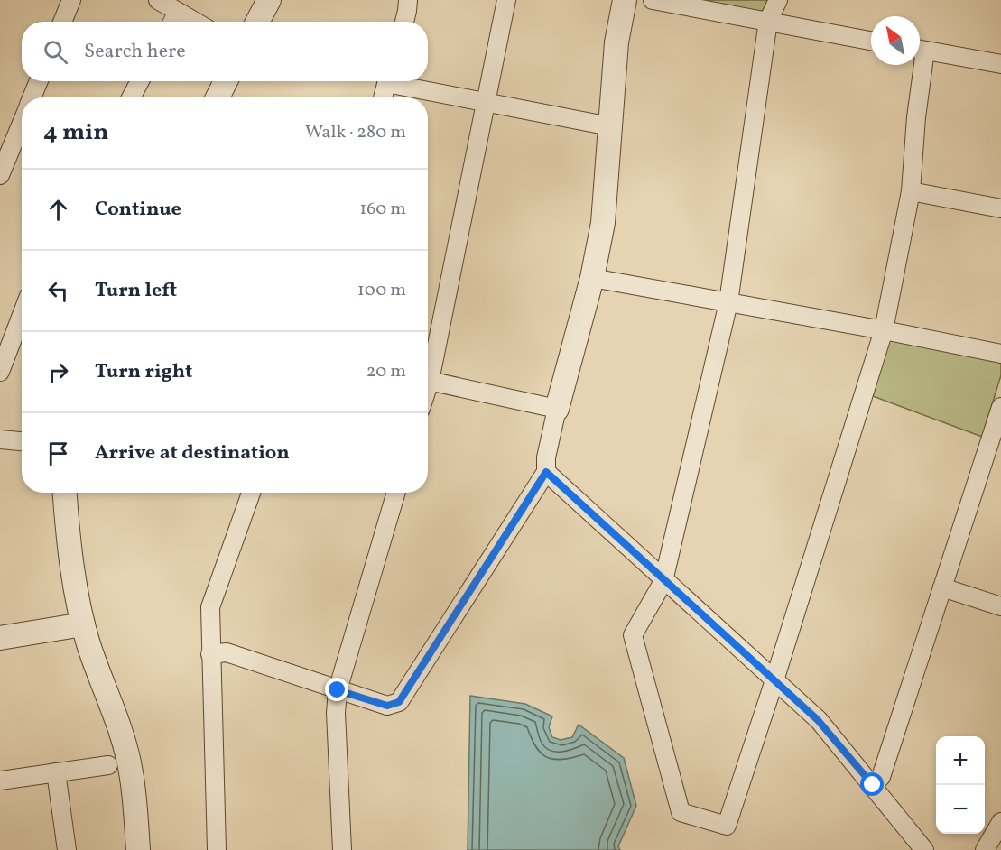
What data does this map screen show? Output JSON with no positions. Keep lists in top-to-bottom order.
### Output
{
  "north": "top left",
  "page": {
    "search": "Search here",
    "heading": ["4 min", "Walk · 280 m"],
    "list": [
      ["Continue", "160 m"],
      ["Turn left", "100 m"],
      ["Turn right", "20 m"],
      "Arrive at destination"
    ],
    "map_buttons": ["+", "−"]
  }
}
